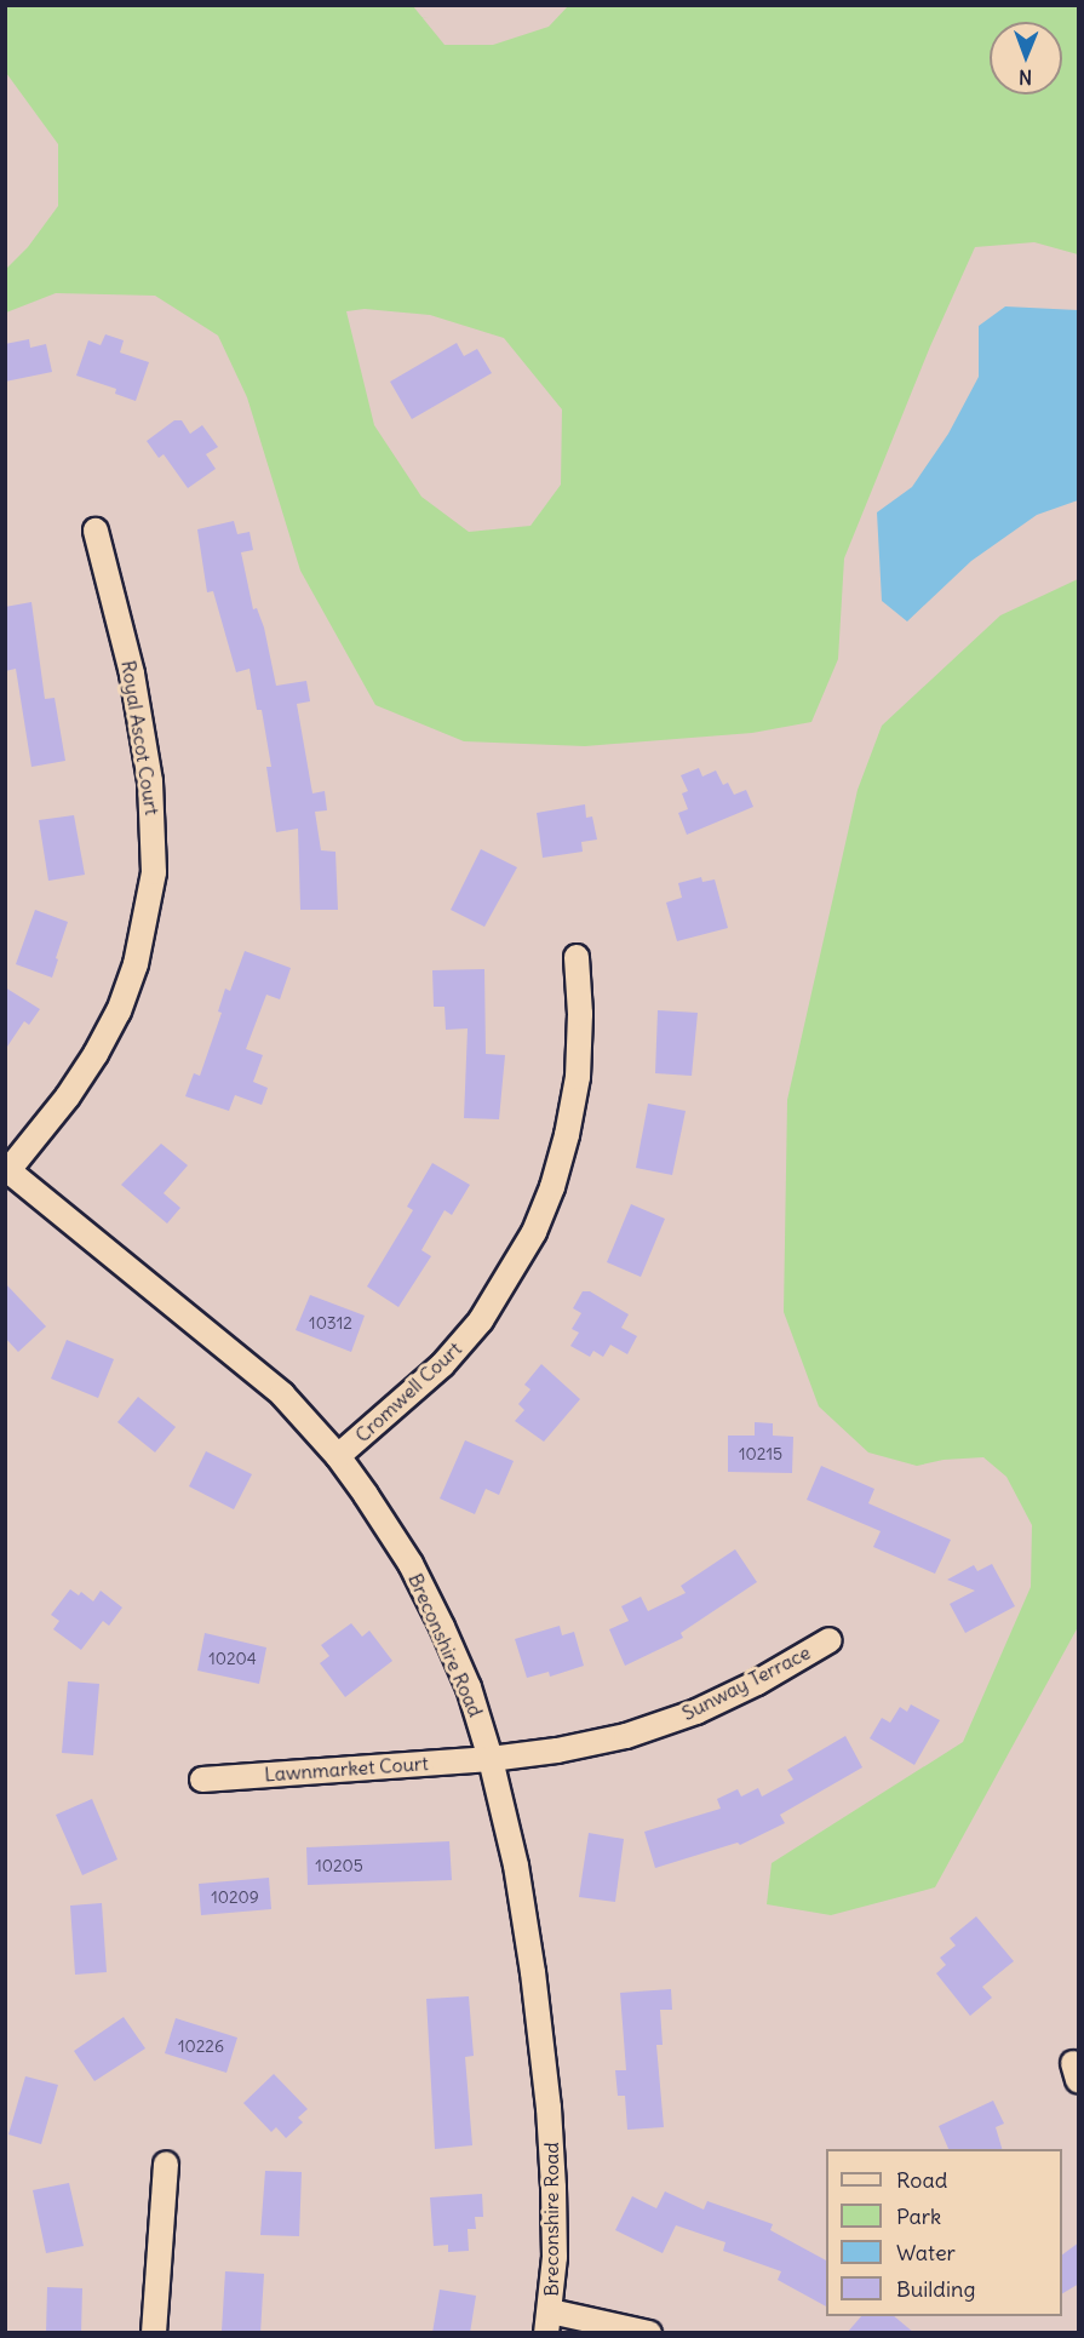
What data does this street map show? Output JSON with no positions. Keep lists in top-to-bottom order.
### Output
{
  "streets": {
    "street": [
      "Royal Ascot Court",
      "Cromwell Court",
      "Breconshire Road",
      "Sunway Terrace",
      "Lawnmarket Court"
    ]
  },
  "crossings": [
    ["Royal Ascot Court", "Breconshire Road"],
    ["Cromwell Court", "Breconshire Road"],
    ["Breconshire Road", "Sunway Terrace"],
    ["Breconshire Road", "Lawnmarket Court"],
    ["Sunway Terrace", "Lawnmarket Court"]
  ],
  "house_numbers": [
    "10312",
    "10215",
    "10204",
    "10205",
    "10209",
    "10226"
  ],
  "legend": [
    "Road",
    "Park",
    "Water",
    "Building"
  ],
  "north": "bottom"
}
